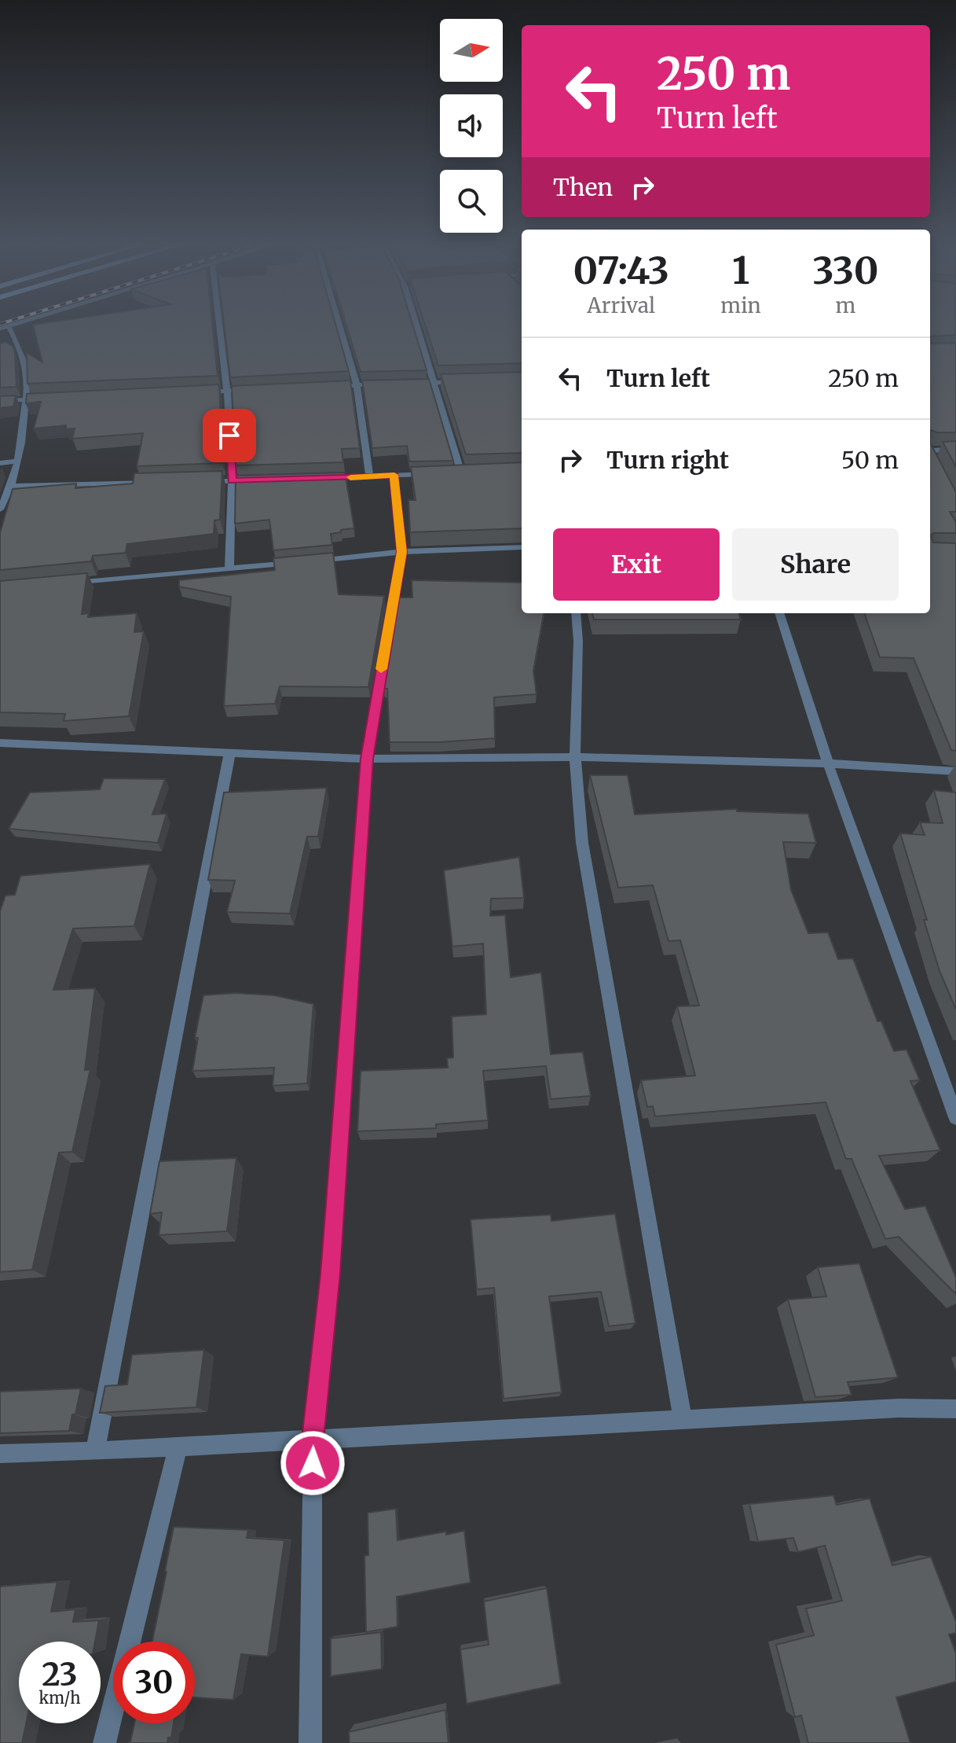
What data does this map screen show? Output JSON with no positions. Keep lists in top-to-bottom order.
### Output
{
  "north": "right",
  "page": {
    "turn": ["250 m", "Turn left"],
    "then": "Then",
    "eta": [
      "07:43",
      "Arrival",
      "1",
      "min",
      "330",
      "m"
    ],
    "list": [
      {
        "name": "Turn left",
        "value": "250 m"
      },
      {
        "name": "Turn right",
        "value": "50 m"
      }
    ],
    "buttons": ["Exit", "Share"],
    "speed": "23 km/h",
    "limit": "30"
  }
}
